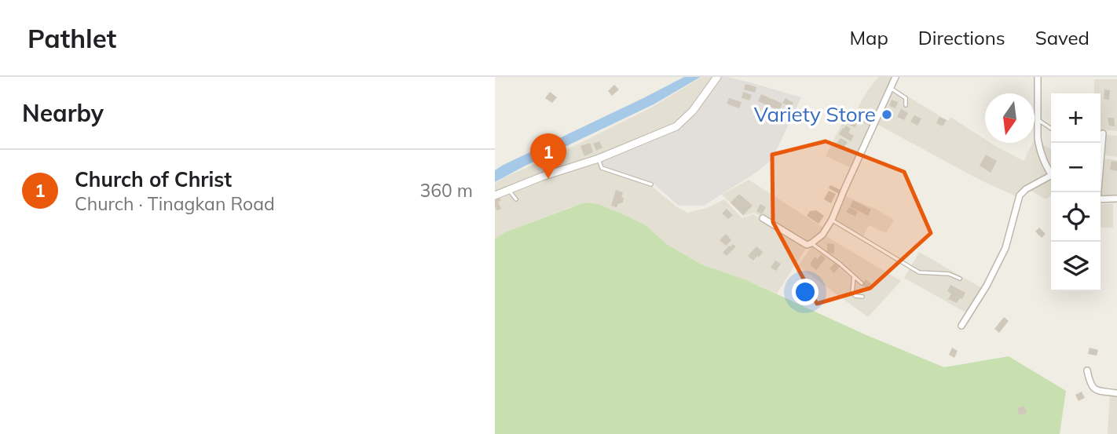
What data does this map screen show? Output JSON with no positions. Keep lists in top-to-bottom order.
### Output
{
  "places": ["Variety Store"],
  "north": "bottom",
  "page": {
    "header": "Pathlet",
    "nav": ["Map", "Directions", "Saved"],
    "heading": "Nearby",
    "map_buttons": ["+", "−"],
    "pins": "1",
    "list": [
      {
        "mark": "1",
        "name": "Church of Christ",
        "note": "Church · Tinagkan Road",
        "value": "360 m"
      }
    ]
  }
}
